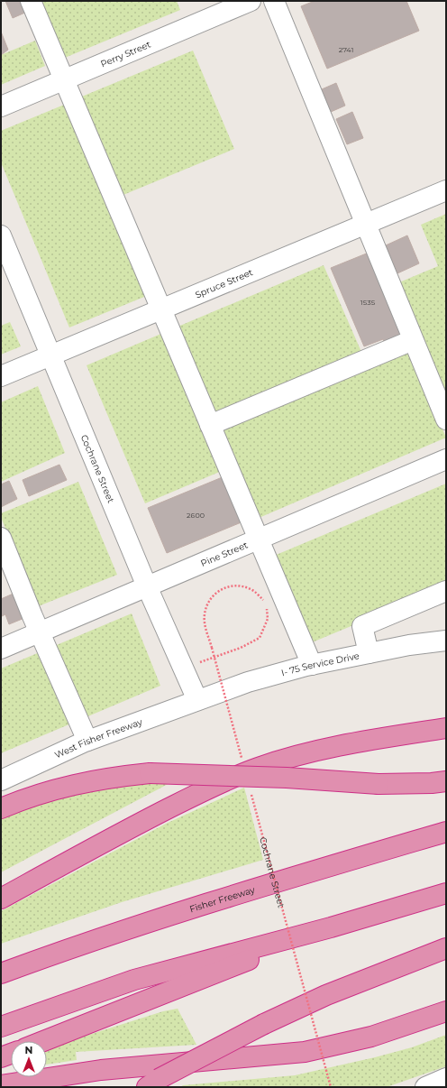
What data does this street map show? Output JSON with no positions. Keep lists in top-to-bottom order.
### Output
{
  "streets": {
    "highway": ["Fisher Freeway"],
    "street": [
      "Perry Street",
      "Spruce Street",
      "Cochrane Street",
      "Pine Street",
      "I- 75 Service Drive",
      "West Fisher Freeway"
    ]
  },
  "crossings": [
    ["Spruce Street", "Cochrane Street"],
    ["Cochrane Street", "Pine Street"],
    ["Cochrane Street", "I- 75 Service Drive"],
    ["Cochrane Street", "West Fisher Freeway"],
    ["I- 75 Service Drive", "West Fisher Freeway"]
  ],
  "house_numbers": ["2741", "1535", "2600"],
  "north": "top"
}
